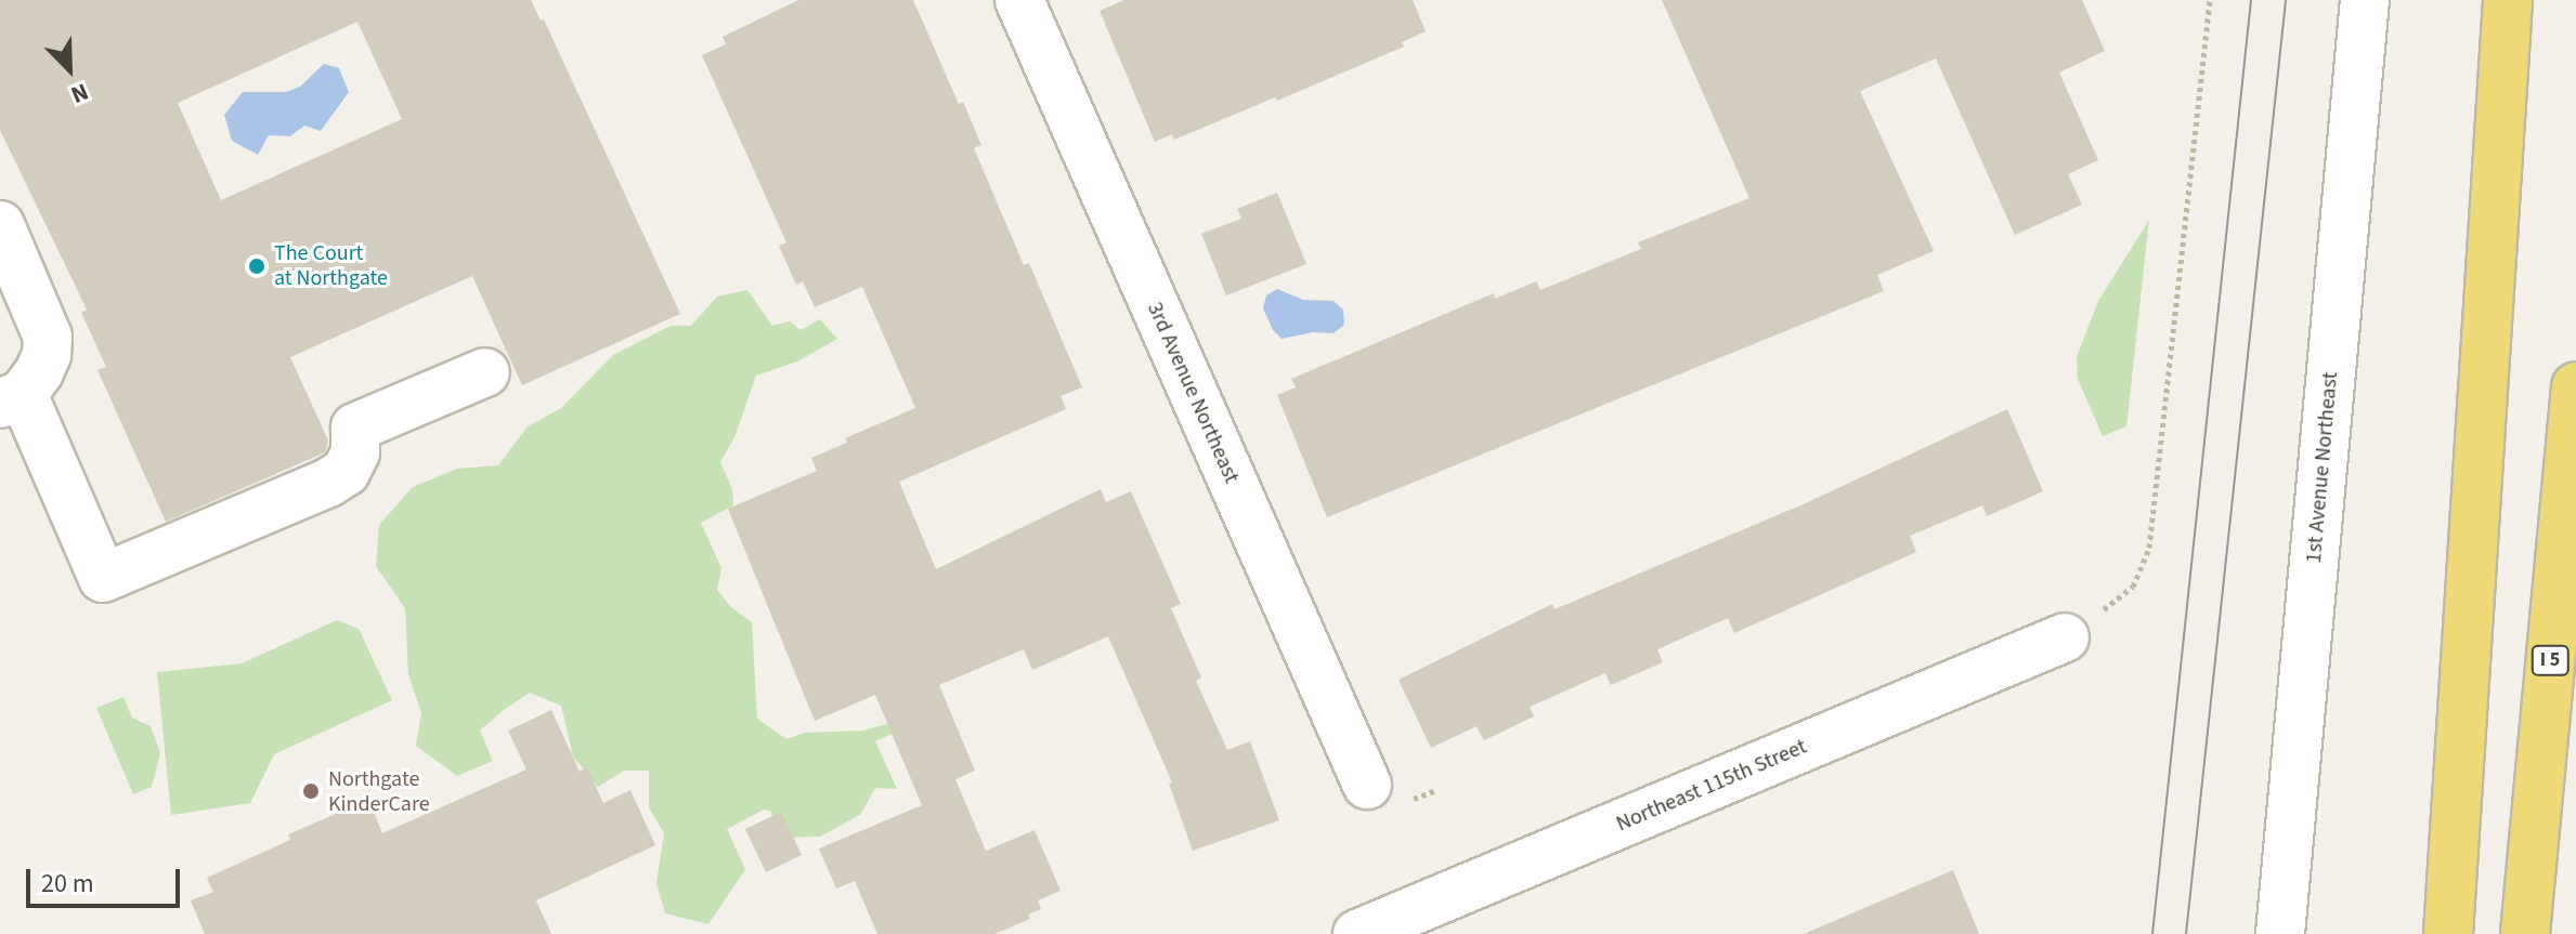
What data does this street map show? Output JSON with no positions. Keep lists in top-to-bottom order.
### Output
{
  "streets": {
    "highway": ["I 5"],
    "street": ["3rd Avenue Northeast", "1st Avenue Northeast", "Northeast 115th Street"]
  },
  "places": ["The Court at Northgate", "Northgate KinderCare"],
  "scale_bar": "20 m",
  "north": "bottom right"
}
